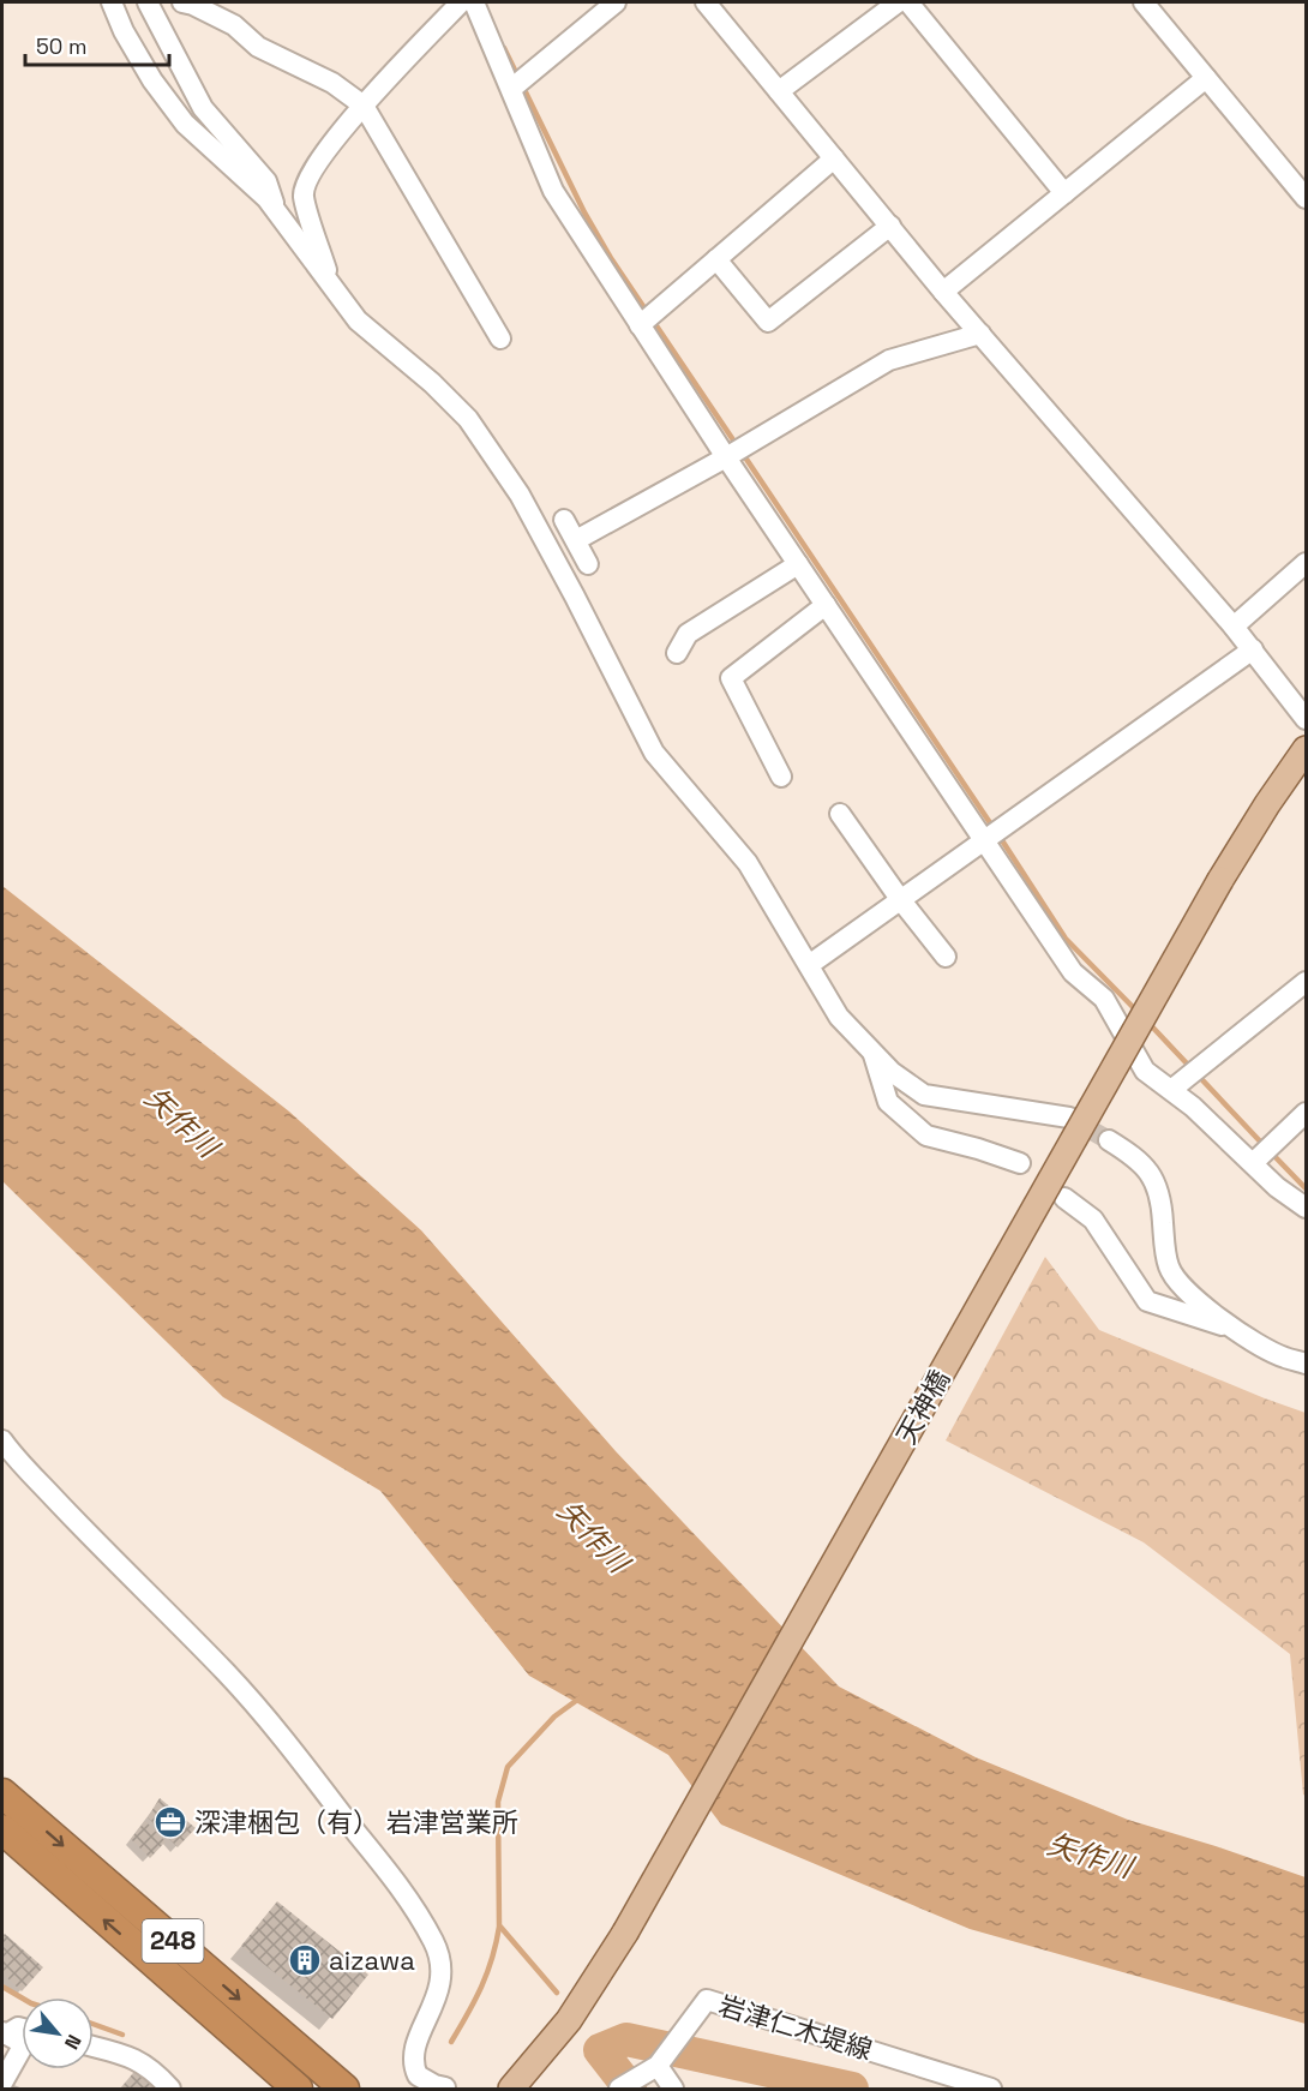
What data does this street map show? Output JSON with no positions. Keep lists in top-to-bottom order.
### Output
{
  "streets": {
    "highway": ["248"],
    "main road": ["天神橋"],
    "street": ["岩津仁木堤線"]
  },
  "water": ["矢作川"],
  "places": {
    "office": ["深津梱包（有） 岩津営業所"],
    "building": ["aizawa"]
  },
  "scale_bar": "50 m",
  "north": "bottom right"
}
